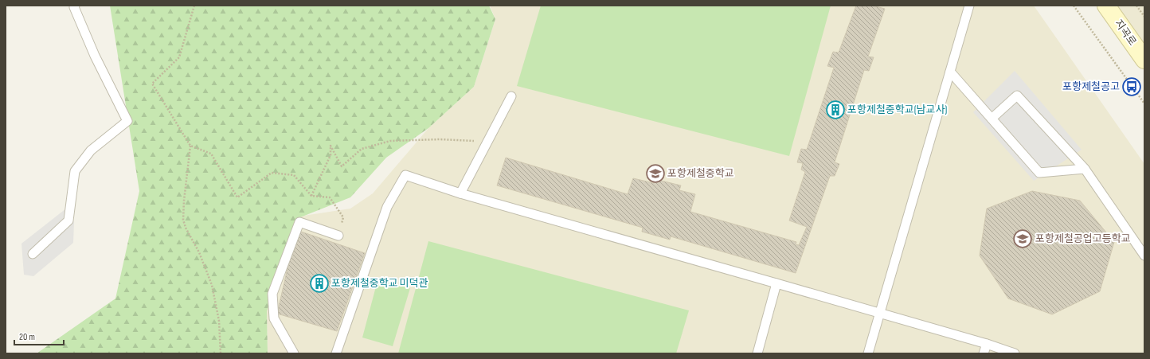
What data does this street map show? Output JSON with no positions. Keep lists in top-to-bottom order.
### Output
{
  "streets": {
    "main road": ["지곡로"]
  },
  "places": {
    "bus stop": ["포항제철공고"],
    "building": ["포항제철중학교(남교사)", "포항제철중학교 미덕관"],
    "school or university": ["포항제철중학교", "포항제철공업고등학교"]
  },
  "scale_bar": "20 m"
}
